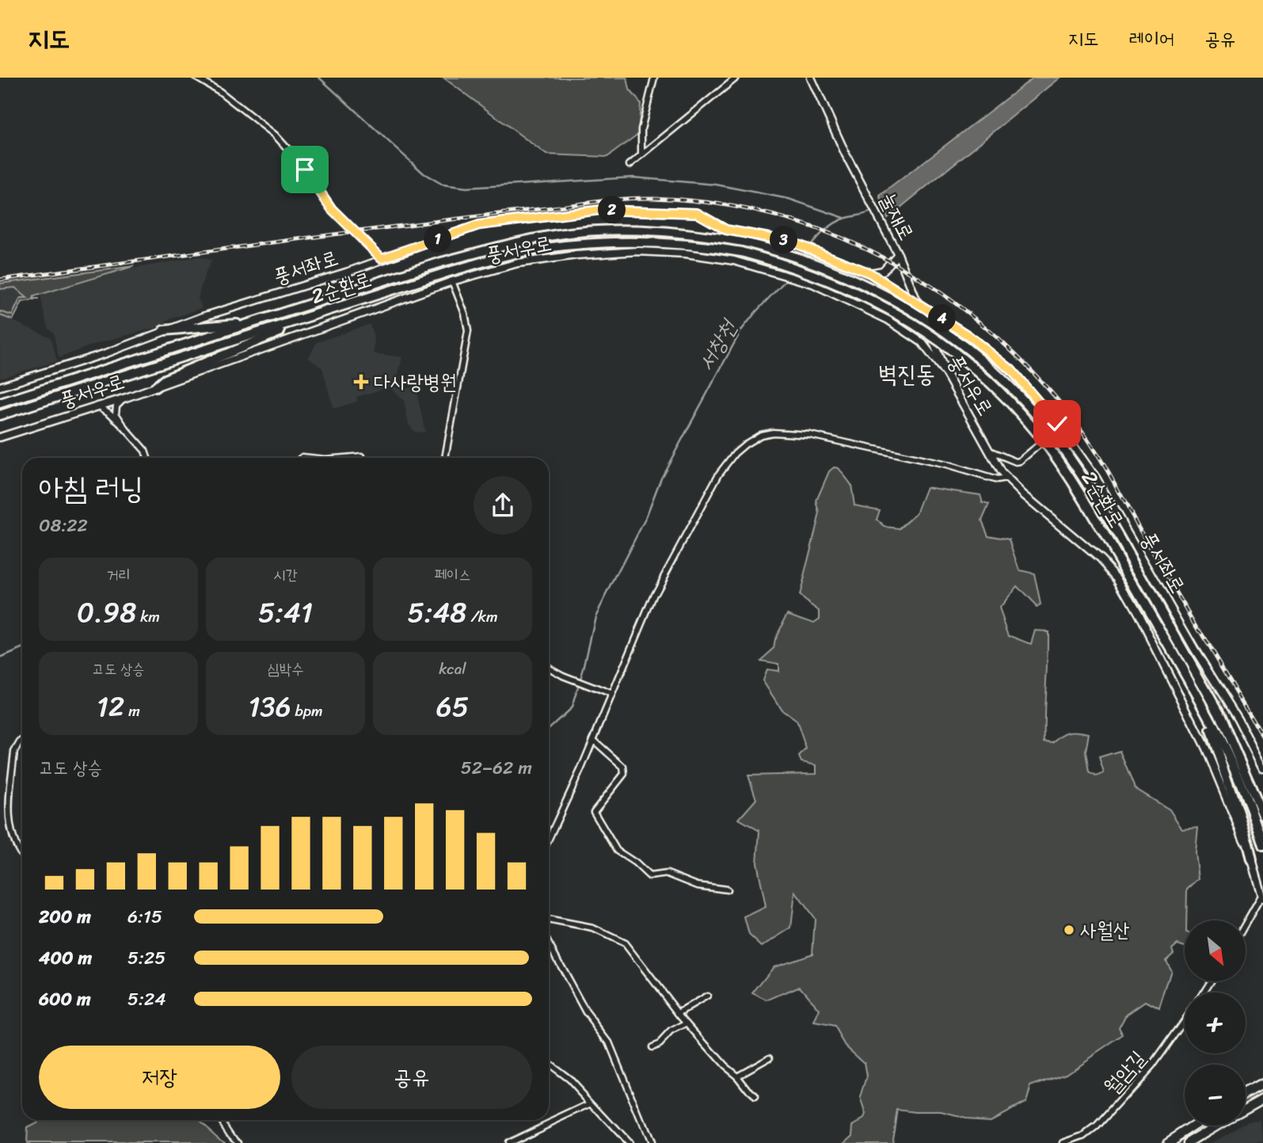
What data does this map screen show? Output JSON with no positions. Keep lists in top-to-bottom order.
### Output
{
  "streets": {
    "highway": ["2순환로"],
    "street": [
      "눌재로",
      "풍서우로",
      "풍서좌로",
      "월암길"
    ]
  },
  "crossings": [
    ["눌재로", "풍서우로"],
    ["눌재로", "풍서좌로"]
  ],
  "districts": ["벽진동"],
  "water": ["서창천"],
  "places": {
    "health": ["다사랑병원"],
    "other": ["사월산"]
  },
  "north": "bottom right",
  "page": {
    "header": "지도",
    "nav": ["지도", "레이어", "공유"],
    "pins": [
      "2",
      "1",
      "3",
      "4"
    ],
    "heading": ["아침 러닝", "08:22"],
    "stats": [
      ["거리", "0.98 km"],
      ["시간", "5:41"],
      ["페이스", "5:48 /km"],
      ["고도 상승", "12 m"],
      ["심박수", "136 bpm"],
      ["kcal", "65"]
    ],
    "chart": ["고도 상승", "52–62 m"],
    "list": [
      {
        "name": "200 m",
        "note": "6:15"
      },
      {
        "name": "400 m",
        "note": "5:25"
      },
      {
        "name": "600 m",
        "note": "5:24"
      }
    ],
    "map_buttons": ["+", "−"],
    "buttons": ["저장", "공유"]
  }
}
